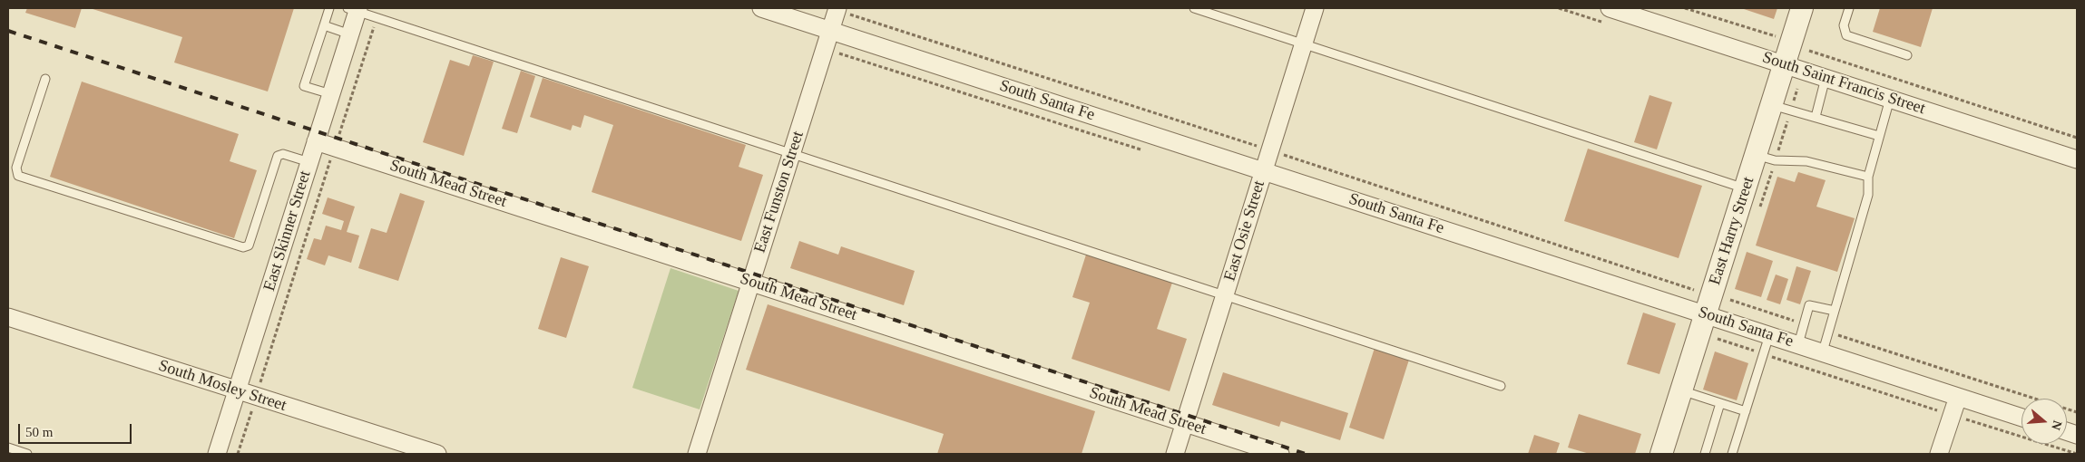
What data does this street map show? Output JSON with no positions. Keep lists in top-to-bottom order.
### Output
{
  "streets": {
    "street": [
      "South Saint Francis Street",
      "South Santa Fe",
      "South Mead Street",
      "East Funston Street",
      "East Skinner Street",
      "East Osie Street",
      "East Harry Street",
      "South Mosley Street"
    ]
  },
  "crossings": [
    ["South Saint Francis Street", "East Harry Street"],
    ["South Santa Fe", "East Funston Street"],
    ["South Santa Fe", "East Osie Street"],
    ["South Santa Fe", "East Harry Street"],
    ["South Mead Street", "East Funston Street"],
    ["South Mead Street", "East Skinner Street"],
    ["South Mead Street", "East Osie Street"],
    ["East Skinner Street", "South Mosley Street"]
  ],
  "scale_bar": "50 m",
  "north": "right"
}
